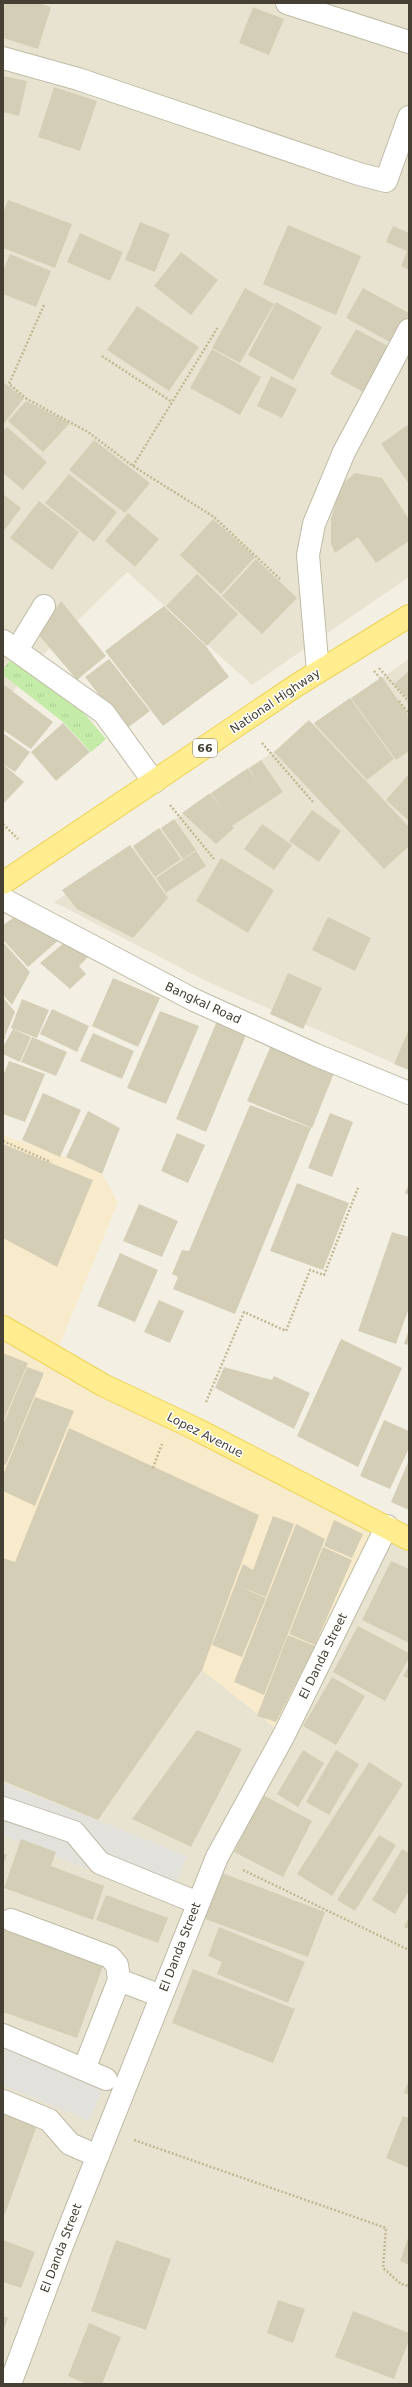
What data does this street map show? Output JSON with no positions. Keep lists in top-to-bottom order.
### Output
{
  "streets": {
    "main road": ["National Highway", "66", "Lopez Avenue"],
    "street": ["Bangkal Road", "El Danda Street"]
  },
  "crossings": [
    ["Lopez Avenue", "El Danda Street"]
  ]
}
